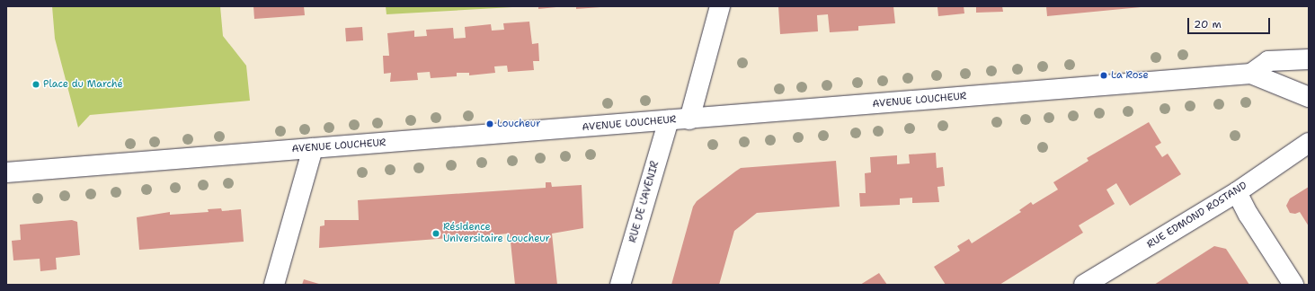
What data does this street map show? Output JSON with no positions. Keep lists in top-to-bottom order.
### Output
{
  "streets": {
    "street": ["AVENUE LOUCHEUR", "RUE DE L'AVENIR", "RUE EDMOND ROSTAND"]
  },
  "crossings": [
    ["AVENUE LOUCHEUR", "RUE DE L'AVENIR"]
  ],
  "places": [
    "La Rose",
    "Place du Marché",
    "Loucheur",
    "Résidence Universitaire Loucheur"
  ],
  "scale_bar": "20 m"
}
